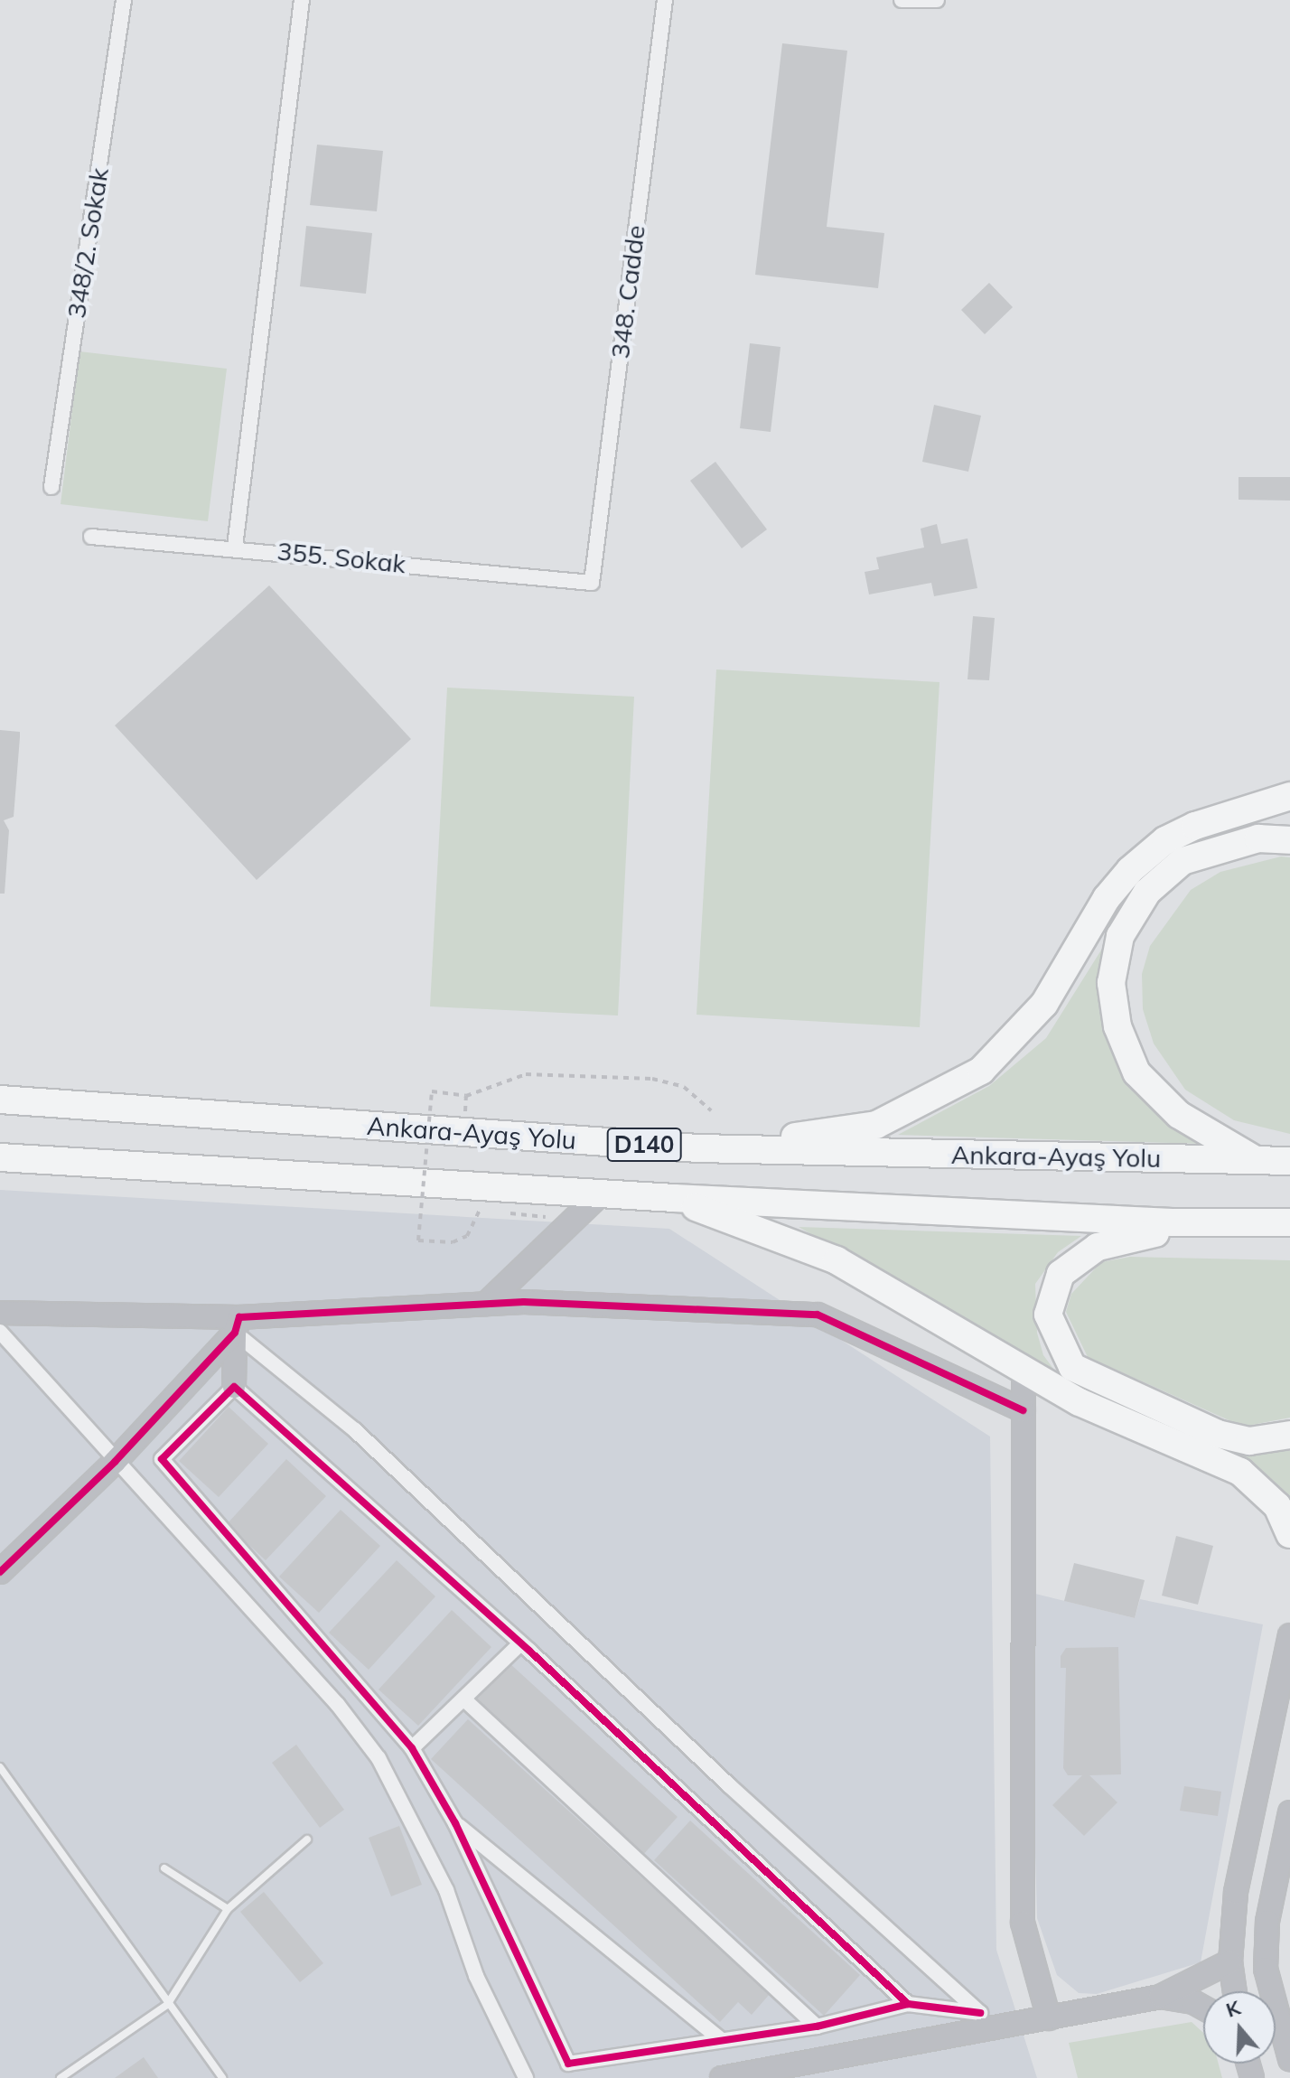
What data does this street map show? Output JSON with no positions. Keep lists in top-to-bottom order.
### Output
{
  "streets": {
    "highway": ["Ankara-Ayaş Yolu", "D140"],
    "street": ["348/2. Sokak", "348. Cadde", "355. Sokak"]
  },
  "crossings": [
    ["348. Cadde", "355. Sokak"]
  ],
  "north": "top"
}
